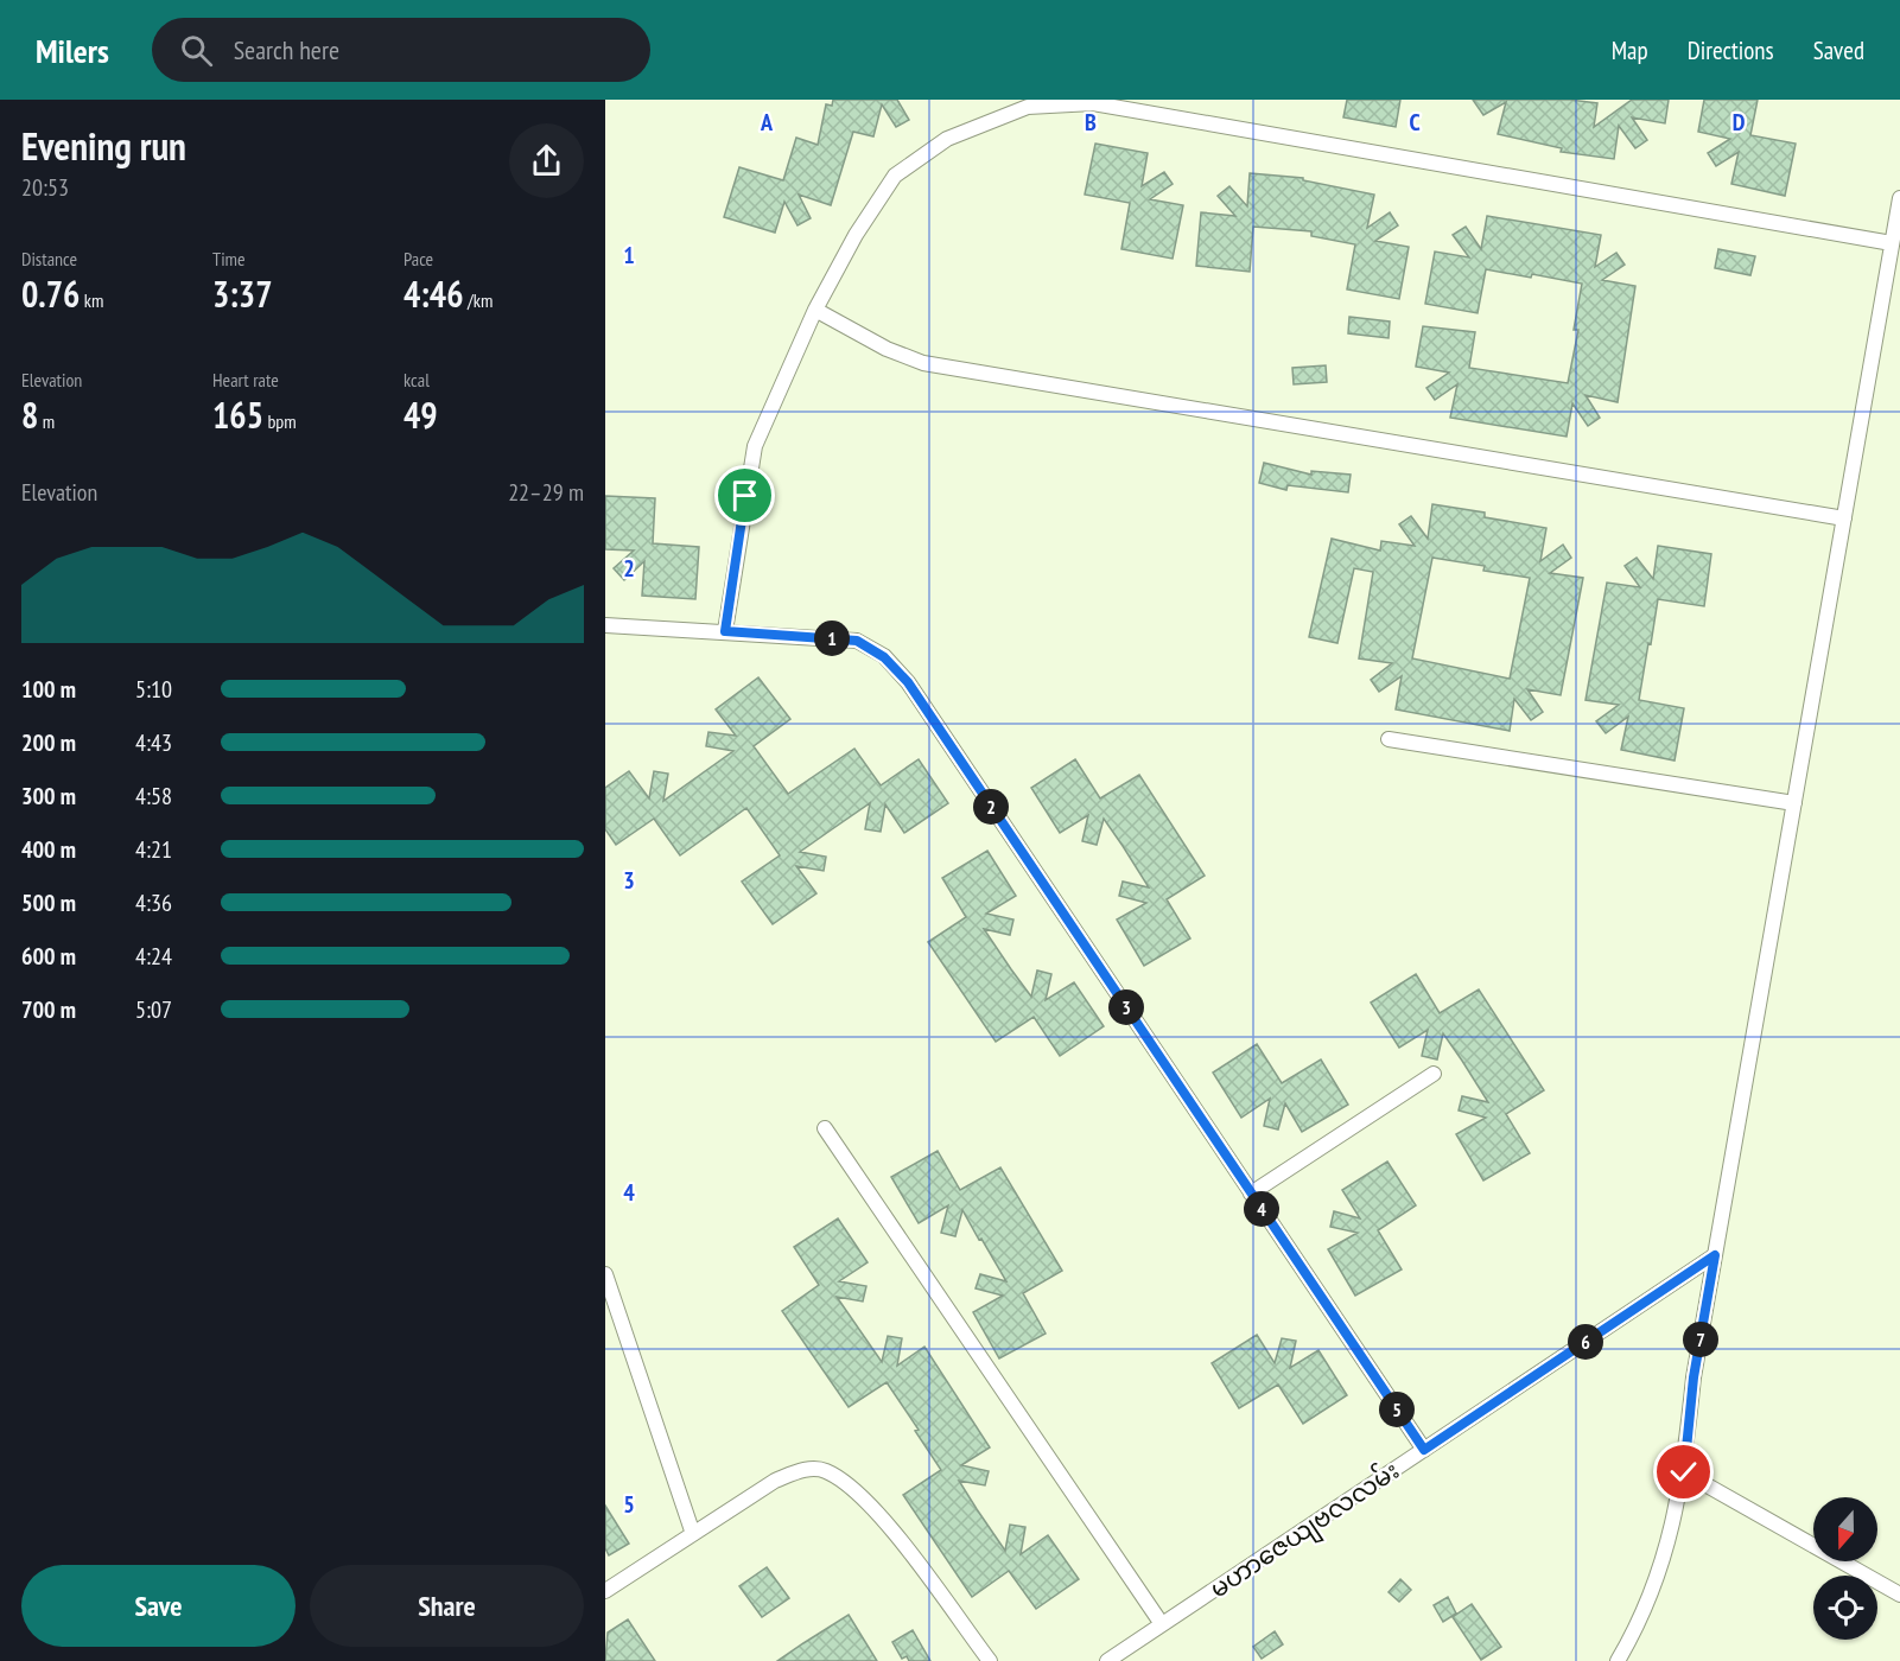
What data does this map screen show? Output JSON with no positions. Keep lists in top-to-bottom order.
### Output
{
  "streets": {
    "street": ["မဟာဇေယျဗလလမ်း"]
  },
  "north": "bottom",
  "page": {
    "header": "Milers",
    "search": "Search here",
    "nav": ["Map", "Directions", "Saved"],
    "heading": ["Evening run", "20:53"],
    "stats": [
      ["Distance", "0.76 km"],
      ["Time", "3:37"],
      ["Pace", "4:46 /km"],
      ["Elevation", "8 m"],
      ["Heart rate", "165 bpm"],
      ["kcal", "49"]
    ],
    "chart": ["Elevation", "22–29 m"],
    "pins": [
      "1",
      "2",
      "3",
      "4",
      "7",
      "6",
      "5"
    ],
    "list": [
      {
        "name": "100 m",
        "note": "5:10"
      },
      {
        "name": "200 m",
        "note": "4:43"
      },
      {
        "name": "300 m",
        "note": "4:58"
      },
      {
        "name": "400 m",
        "note": "4:21"
      },
      {
        "name": "500 m",
        "note": "4:36"
      },
      {
        "name": "600 m",
        "note": "4:24"
      },
      {
        "name": "700 m",
        "note": "5:07"
      }
    ],
    "buttons": ["Save", "Share"]
  },
  "grid": {
    "columns": [
      "A",
      "B",
      "C",
      "D"
    ],
    "rows": [
      "1",
      "2",
      "3",
      "4",
      "5"
    ]
  }
}
